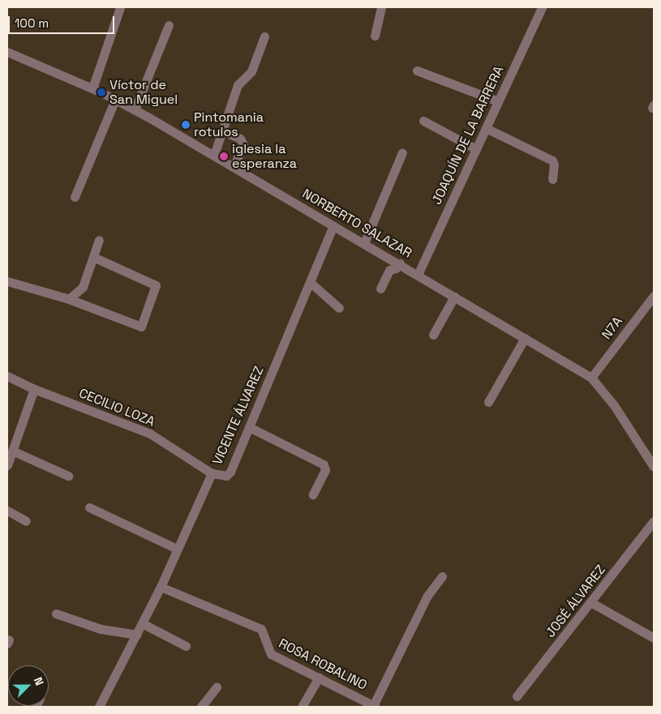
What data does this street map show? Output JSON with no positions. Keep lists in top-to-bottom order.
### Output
{
  "streets": {
    "street": [
      "JOAQUÍN DE LA BARRERA",
      "NORBERTO SALAZAR",
      "N7A",
      "CECILIO LOZA",
      "VICENTE ÁLVAREZ",
      "JOSÉ ÁLVAREZ",
      "ROSA ROBALINO"
    ]
  },
  "crossings": [
    ["JOAQUÍN DE LA BARRERA", "NORBERTO SALAZAR"],
    ["NORBERTO SALAZAR", "N7A"],
    ["NORBERTO SALAZAR", "VICENTE ÁLVAREZ"],
    ["CECILIO LOZA", "VICENTE ÁLVAREZ"],
    ["VICENTE ÁLVAREZ", "ROSA ROBALINO"]
  ],
  "places": ["Víctor de San Miguel", "Pintomania rotulos", "iglesia la esperanza"],
  "scale_bar": "100 m",
  "north": "top right"
}
